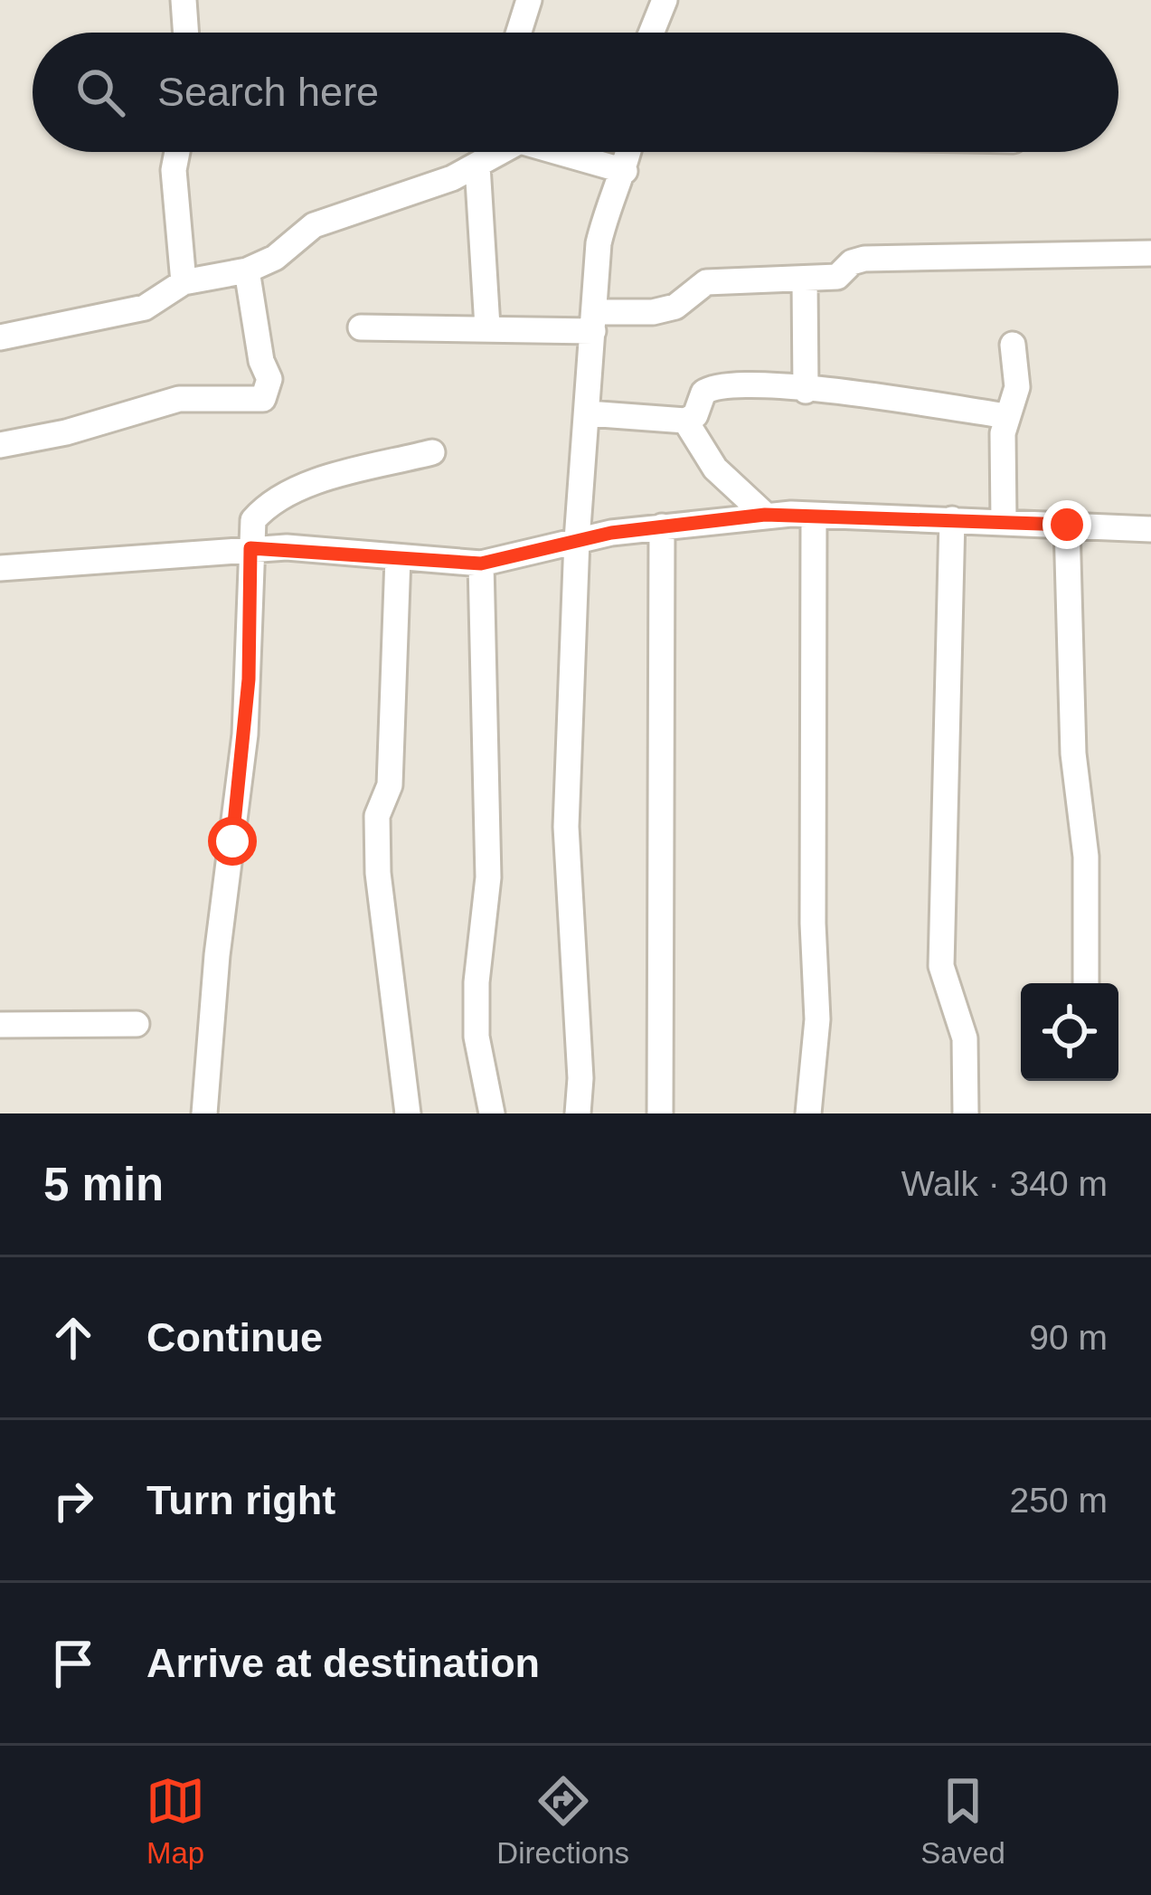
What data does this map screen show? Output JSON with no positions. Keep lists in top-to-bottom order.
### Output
{
  "page": {
    "search": "Search here",
    "heading": ["5 min", "Walk · 340 m"],
    "list": [
      ["Continue", "90 m"],
      ["Turn right", "250 m"],
      "Arrive at destination"
    ],
    "nav": ["Map", "Directions", "Saved"]
  }
}
